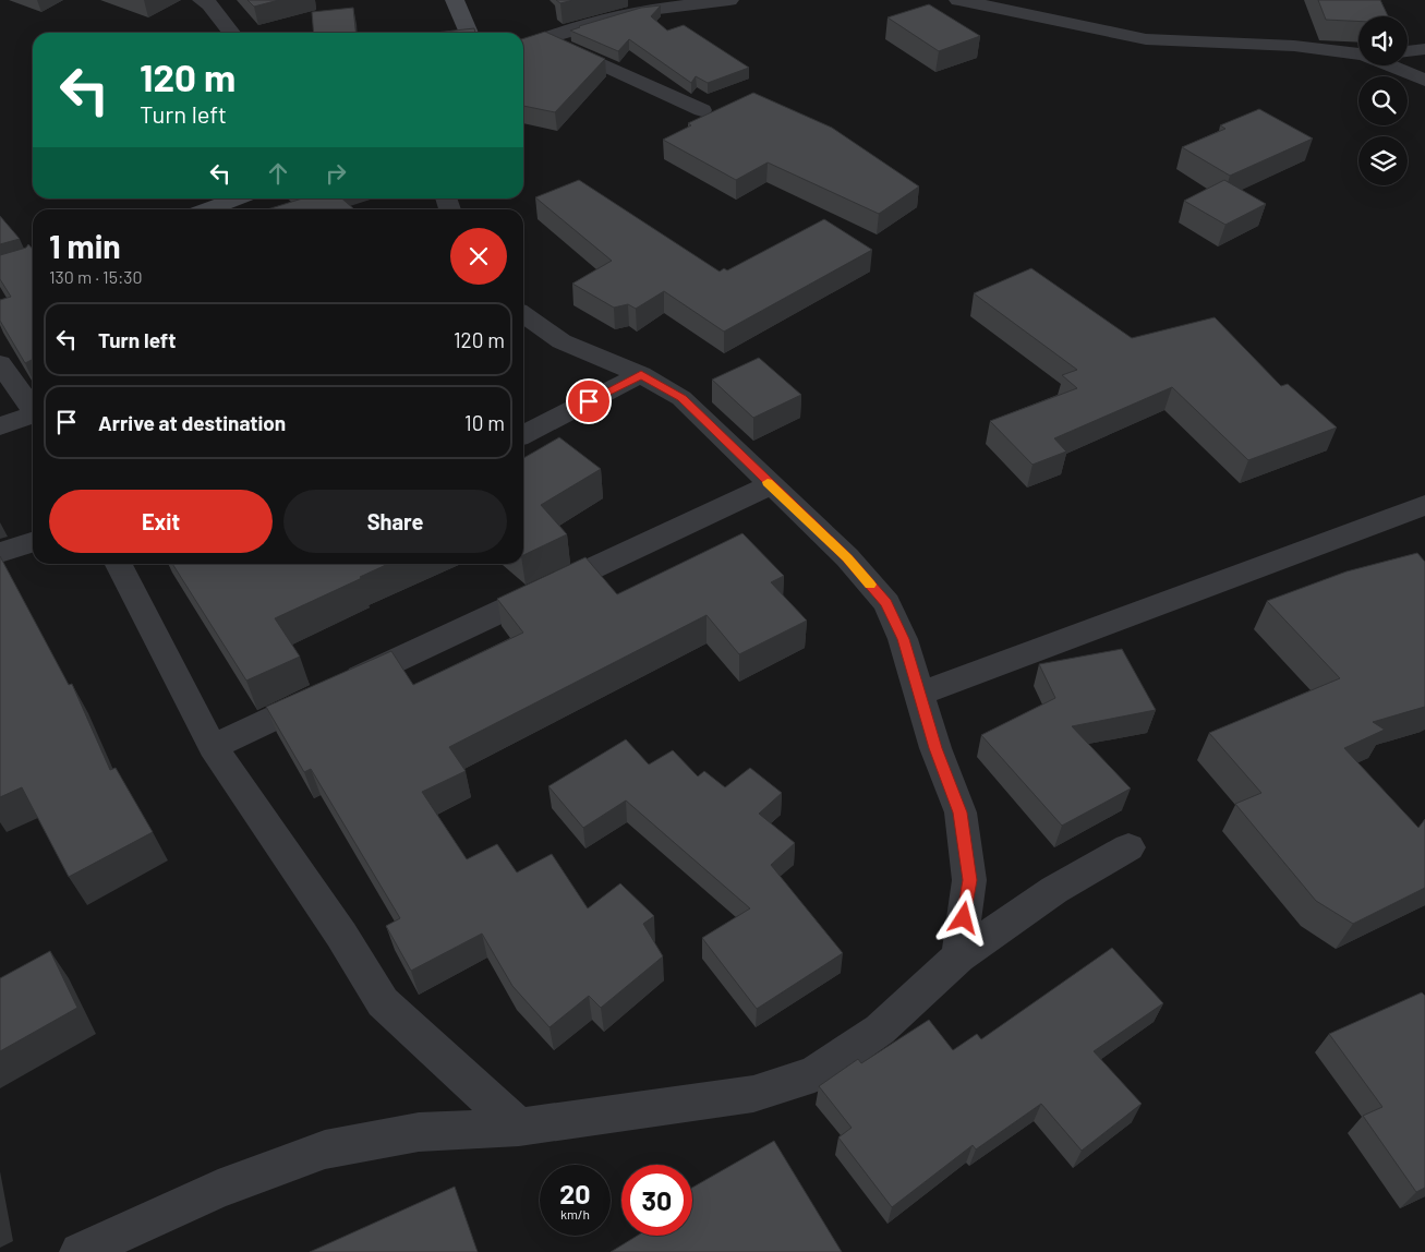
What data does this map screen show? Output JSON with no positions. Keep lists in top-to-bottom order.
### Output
{
  "page": {
    "turn": ["120 m", "Turn left"],
    "heading": ["1 min", "130 m · 15:30"],
    "list": [
      {
        "name": "Turn left",
        "value": "120 m"
      },
      {
        "name": "Arrive at destination",
        "value": "10 m"
      }
    ],
    "buttons": ["Exit", "Share"],
    "speed": "20 km/h",
    "limit": "30"
  }
}
